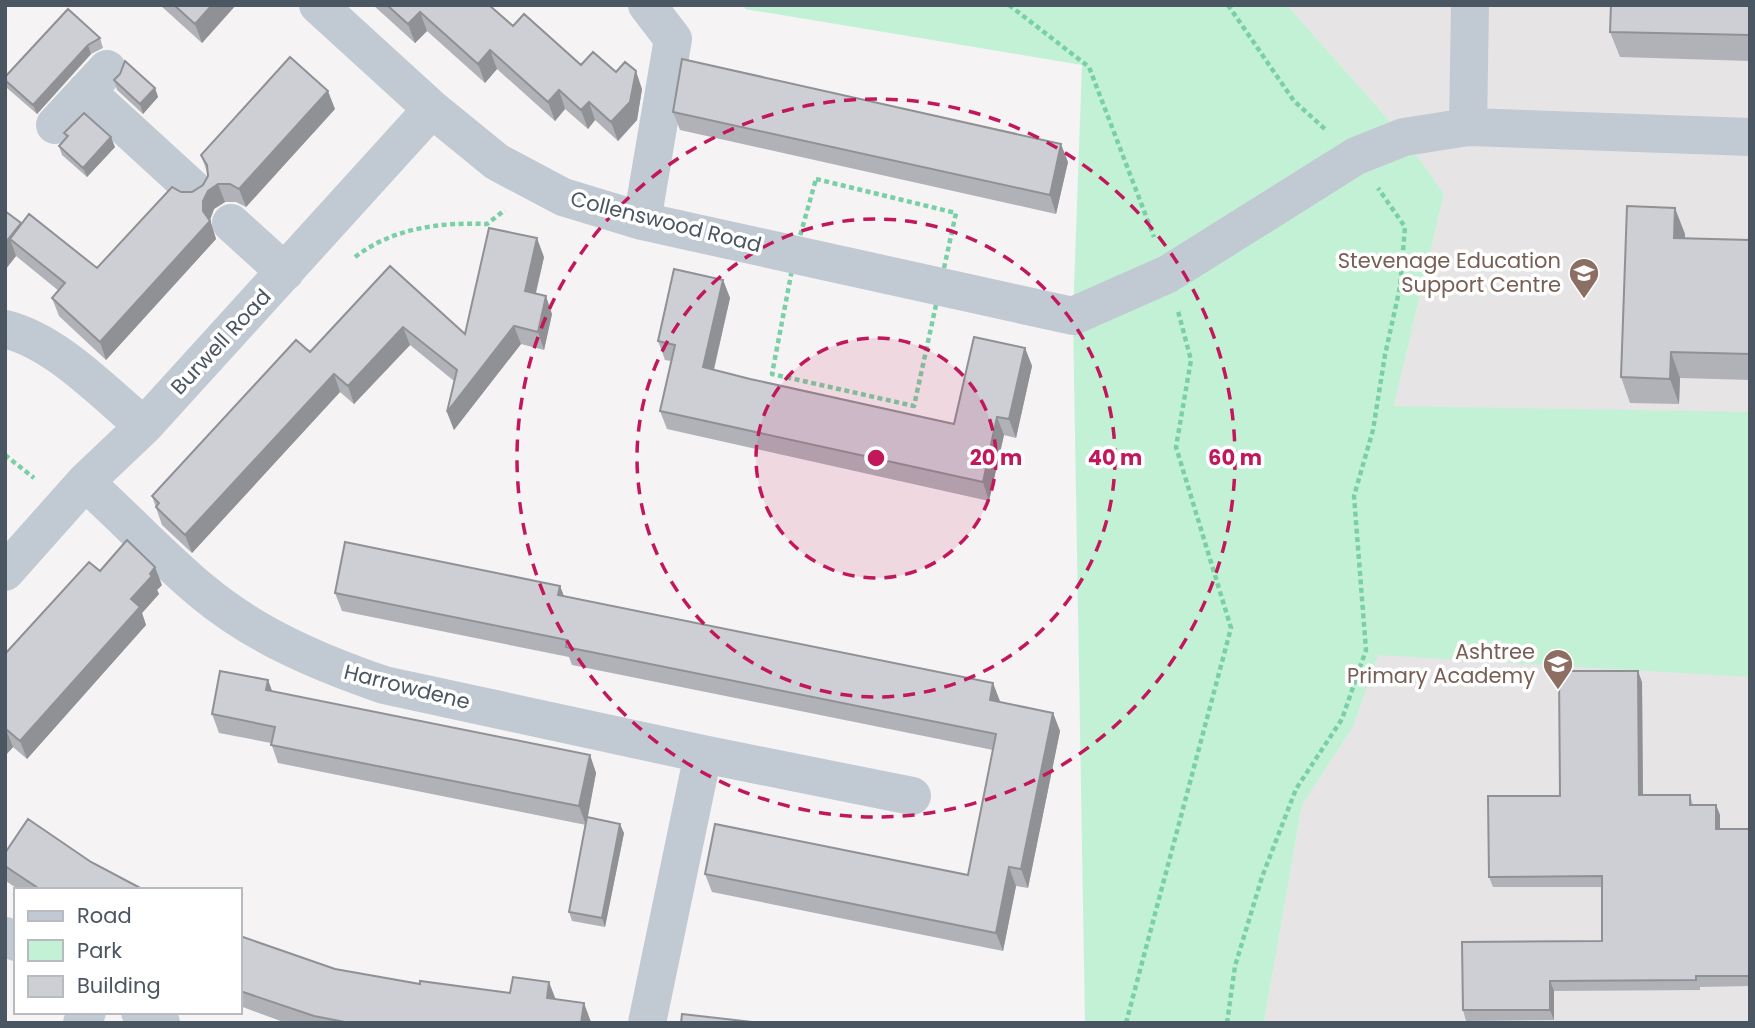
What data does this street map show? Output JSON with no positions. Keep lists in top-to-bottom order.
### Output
{
  "streets": {
    "street": ["Collenswood Road", "Burwell Road", "Harrowdene"]
  },
  "crossings": [
    ["Collenswood Road", "Burwell Road"],
    ["Burwell Road", "Harrowdene"]
  ],
  "places": {
    "school or university": ["Stevenage Education Support Centre", "Ashtree Primary Academy"]
  },
  "legend": ["Road", "Park", "Building"],
  "rings": ["20 m", "40 m", "60 m"]
}
